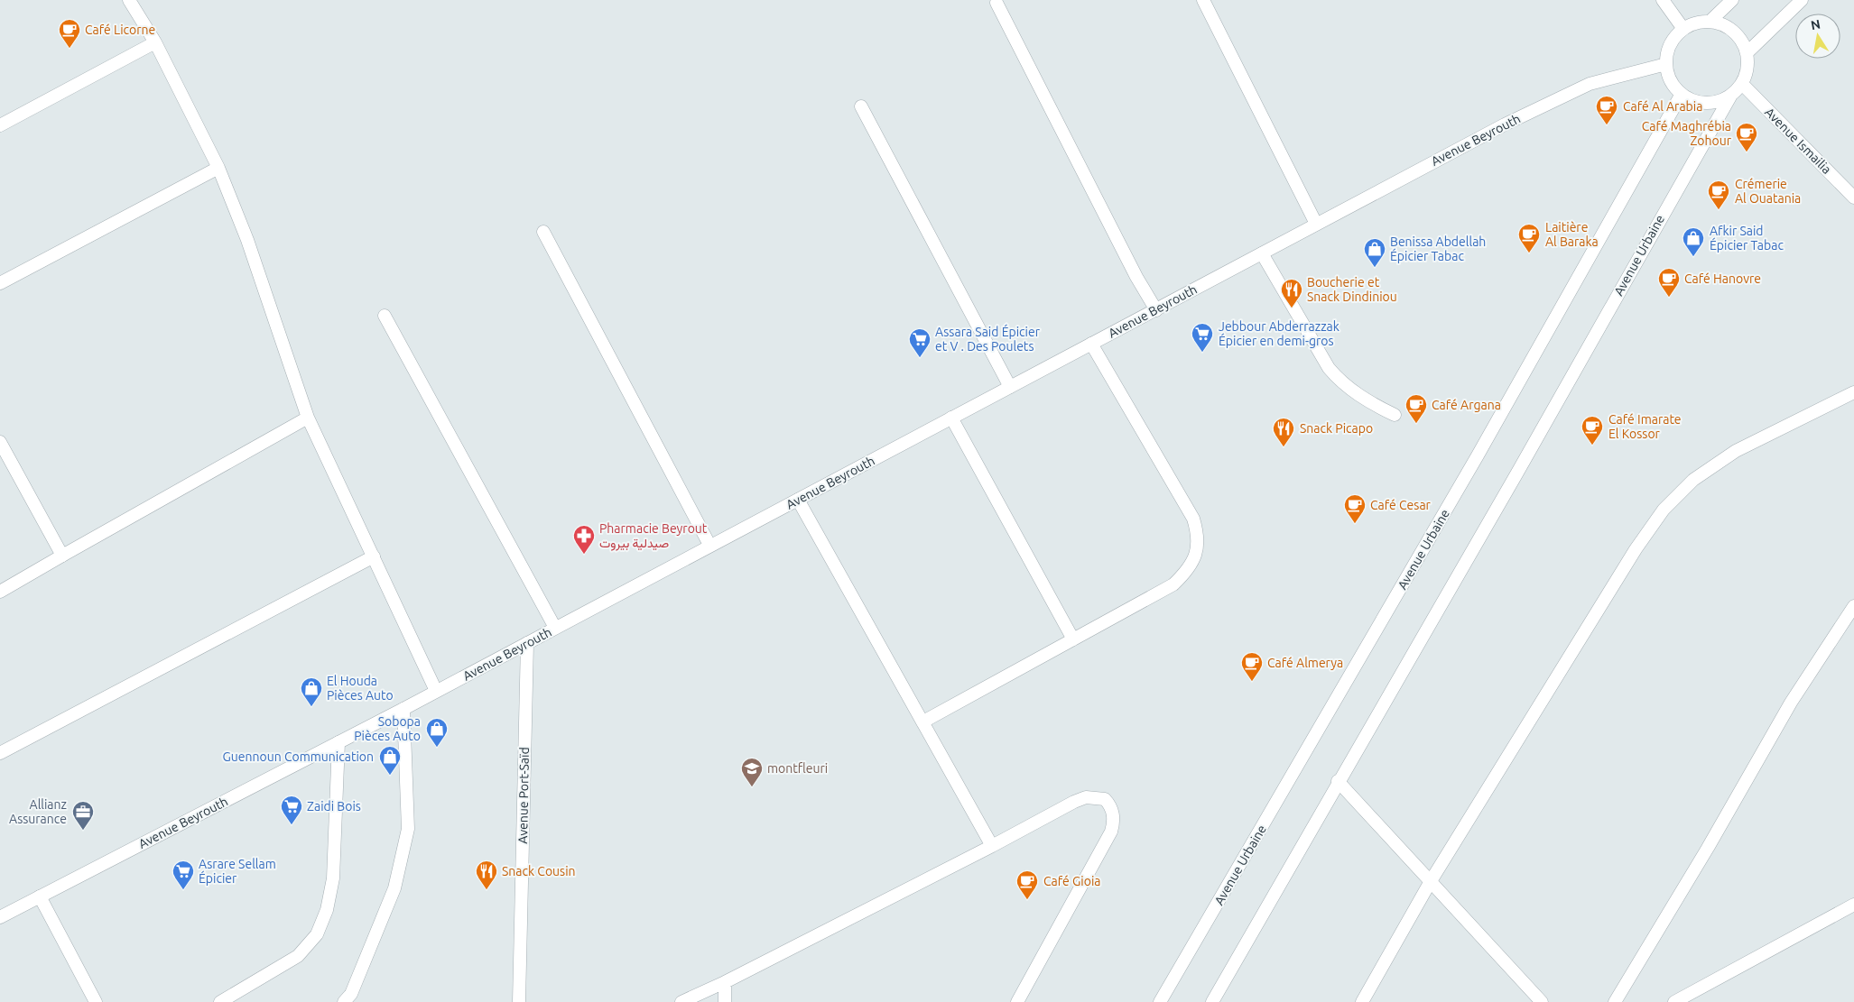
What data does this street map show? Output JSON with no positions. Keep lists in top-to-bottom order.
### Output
{
  "streets": {
    "street": [
      "Avenue Beyrouth",
      "Avenue Ismailia",
      "Avenue Urbaine",
      "Avenue Port-Saïd"
    ]
  },
  "crossings": [
    ["Avenue Beyrouth", "Avenue Ismailia"],
    ["Avenue Beyrouth", "Avenue Urbaine"],
    ["Avenue Beyrouth", "Avenue Port-Saïd"],
    ["Avenue Ismailia", "Avenue Urbaine"]
  ],
  "places": {
    "cafe": [
      "Café Licorne",
      "Café Al Arabia",
      "Café Maghrébia Zohour",
      "Crémerie Al Ouatania",
      "Laitière Al Baraka",
      "Café Hanovre",
      "Café Argana",
      "Café Imarate El Kossor",
      "Café Cesar",
      "Café Almerya",
      "Café Gioia"
    ],
    "shop": [
      "Afkir Said Épicier Tabac",
      "Benissa Abdellah Épicier Tabac",
      "El Houda Pièces Auto",
      "Sobopa Pièces Auto",
      "Guennoun Communication"
    ],
    "restaurant": ["Boucherie et Snack Dindiniou", "Snack Picapo", "Snack Cousin"],
    "supermarket": [
      "Jebbour Abderrazzak Épicier en demi-gros",
      "Assara Said Épicier et V . Des Poulets",
      "Zaidi Bois",
      "Asrare Sellam Épicier"
    ],
    "pharmacy": ["Pharmacie Beyrout صيدلية بيروت"],
    "school or university": ["montfleuri"],
    "office": ["Allianz Assurance"]
  },
  "north": "top"
}
